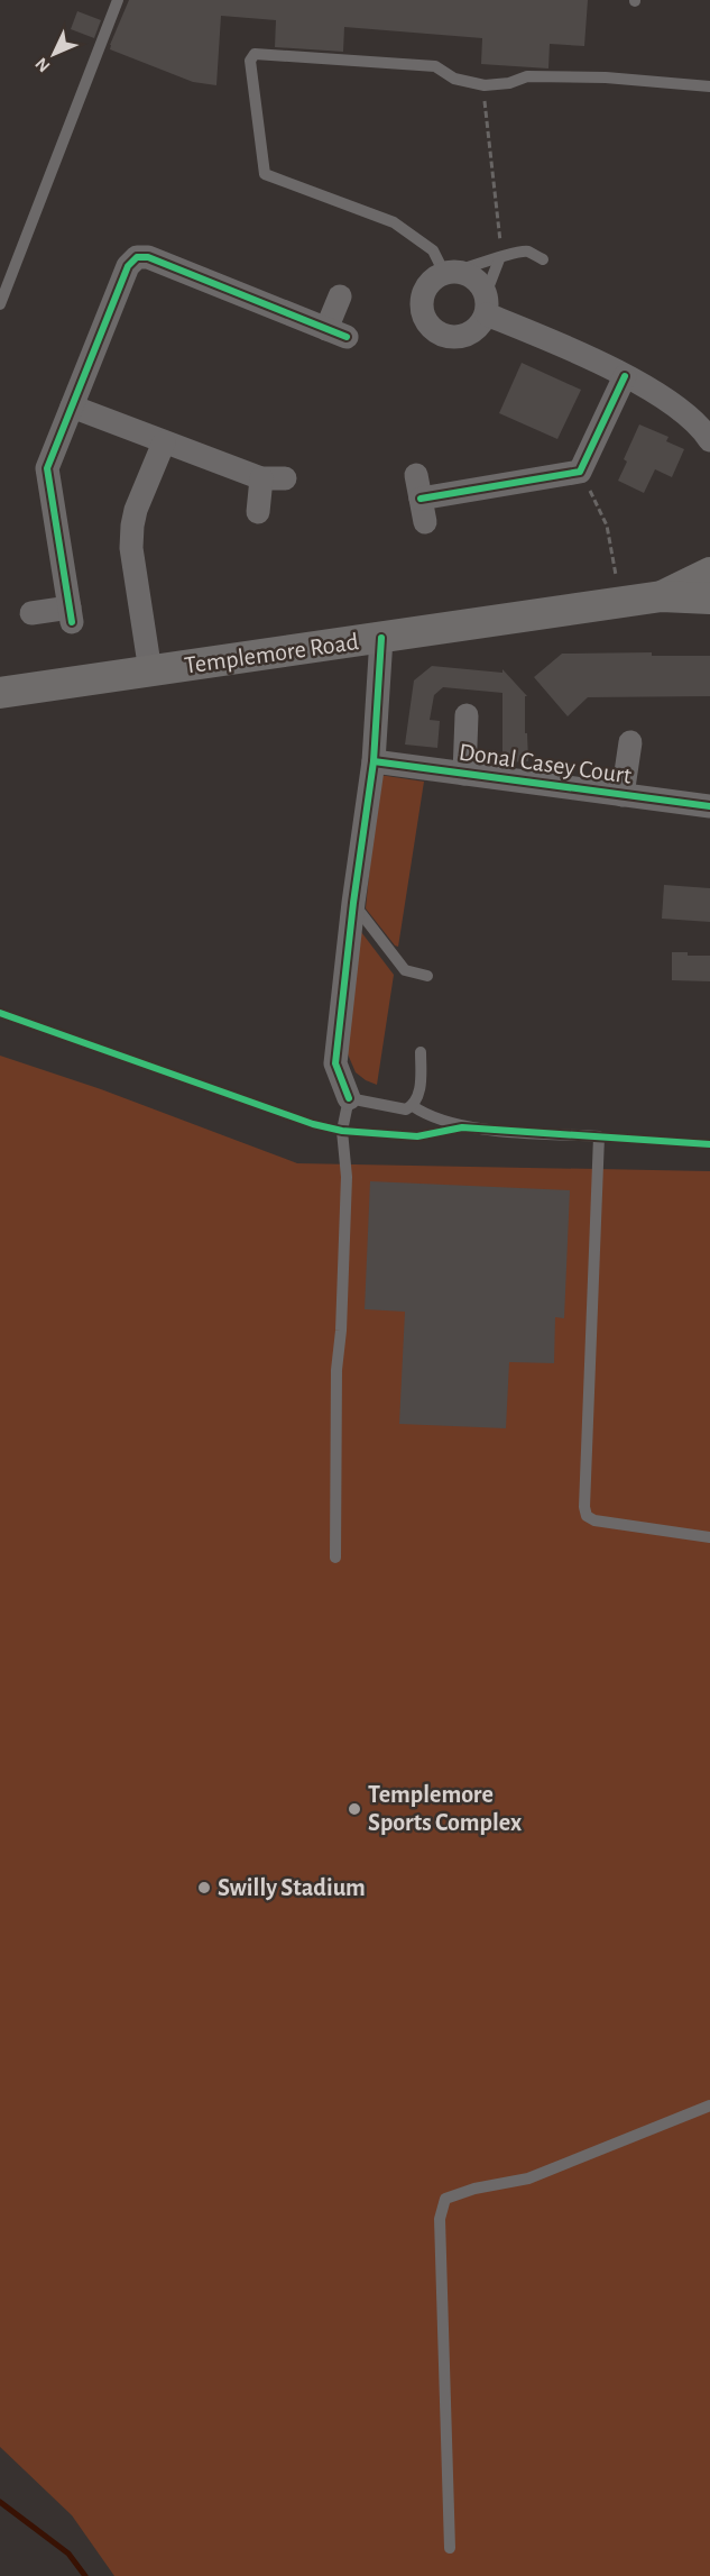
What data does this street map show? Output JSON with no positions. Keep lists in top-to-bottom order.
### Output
{
  "streets": {
    "main road": ["Templemore Road"],
    "street": ["Donal Casey Court"]
  },
  "places": ["Templemore Sports Complex", "Swilly Stadium"],
  "north": "bottom left"
}
